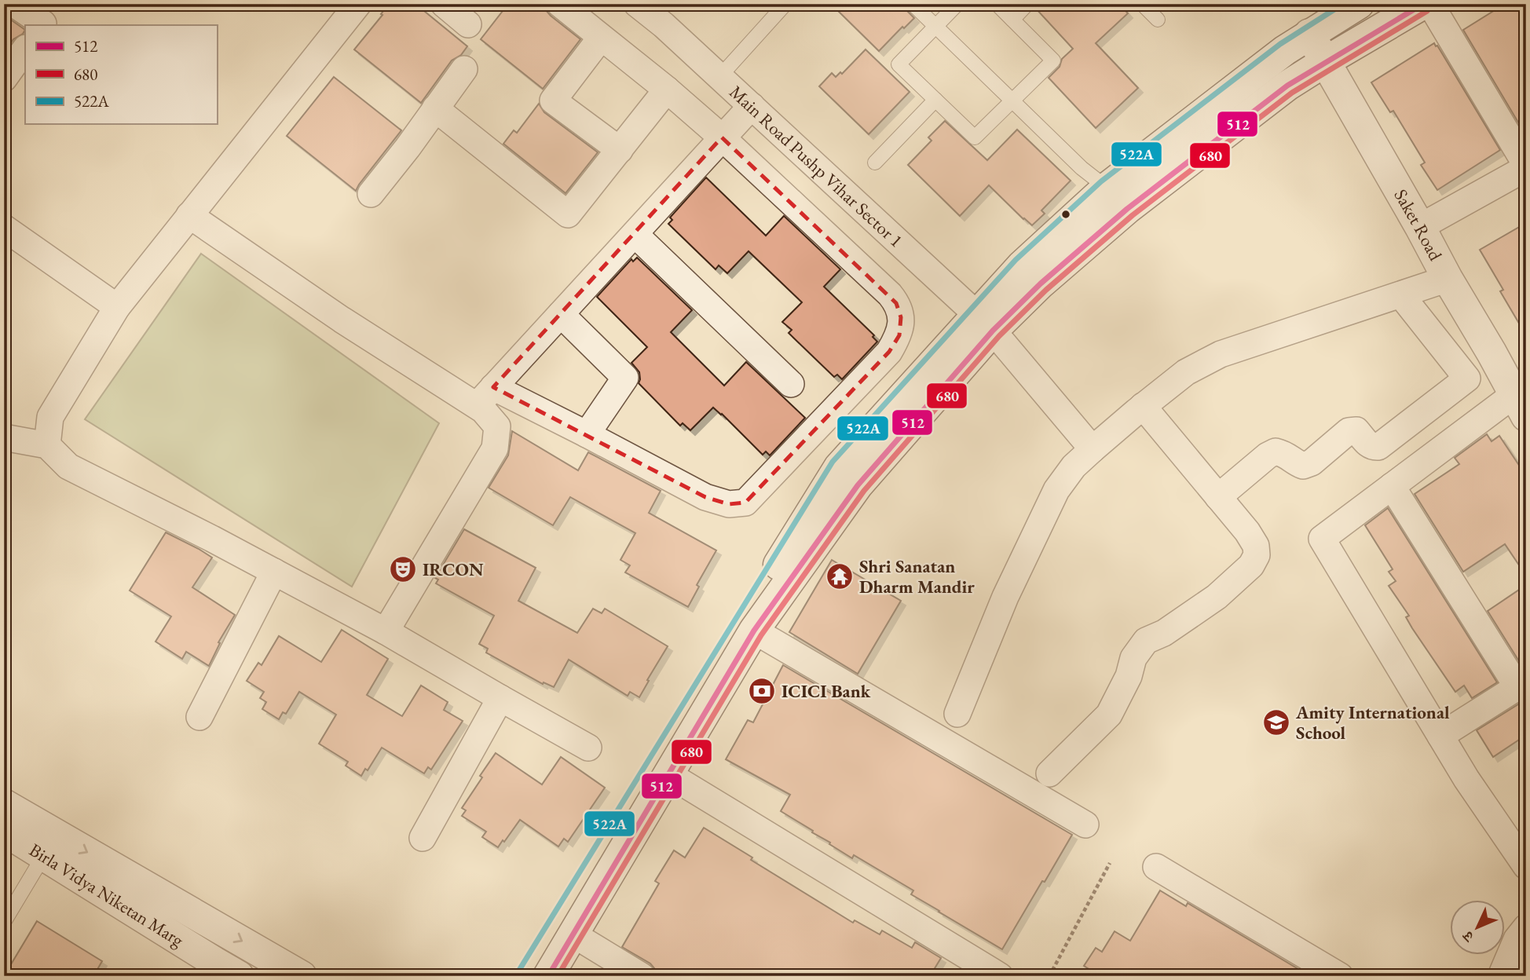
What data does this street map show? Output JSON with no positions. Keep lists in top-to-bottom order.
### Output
{
  "streets": {
    "main road": ["Saket Road", "Birla Vidya Niketan Marg"],
    "street": ["Main Road Pushp Vihar Sector 1"]
  },
  "places": {
    "theatre": ["IRCON"],
    "temple": ["Shri Sanatan Dharm Mandir"],
    "bank": ["ICICI Bank"],
    "school or university": ["Amity International School"]
  },
  "lines": ["transit line 512", "transit line 522A", "transit line 680"],
  "legend": ["512", "680", "522A"],
  "north": "bottom left"
}
